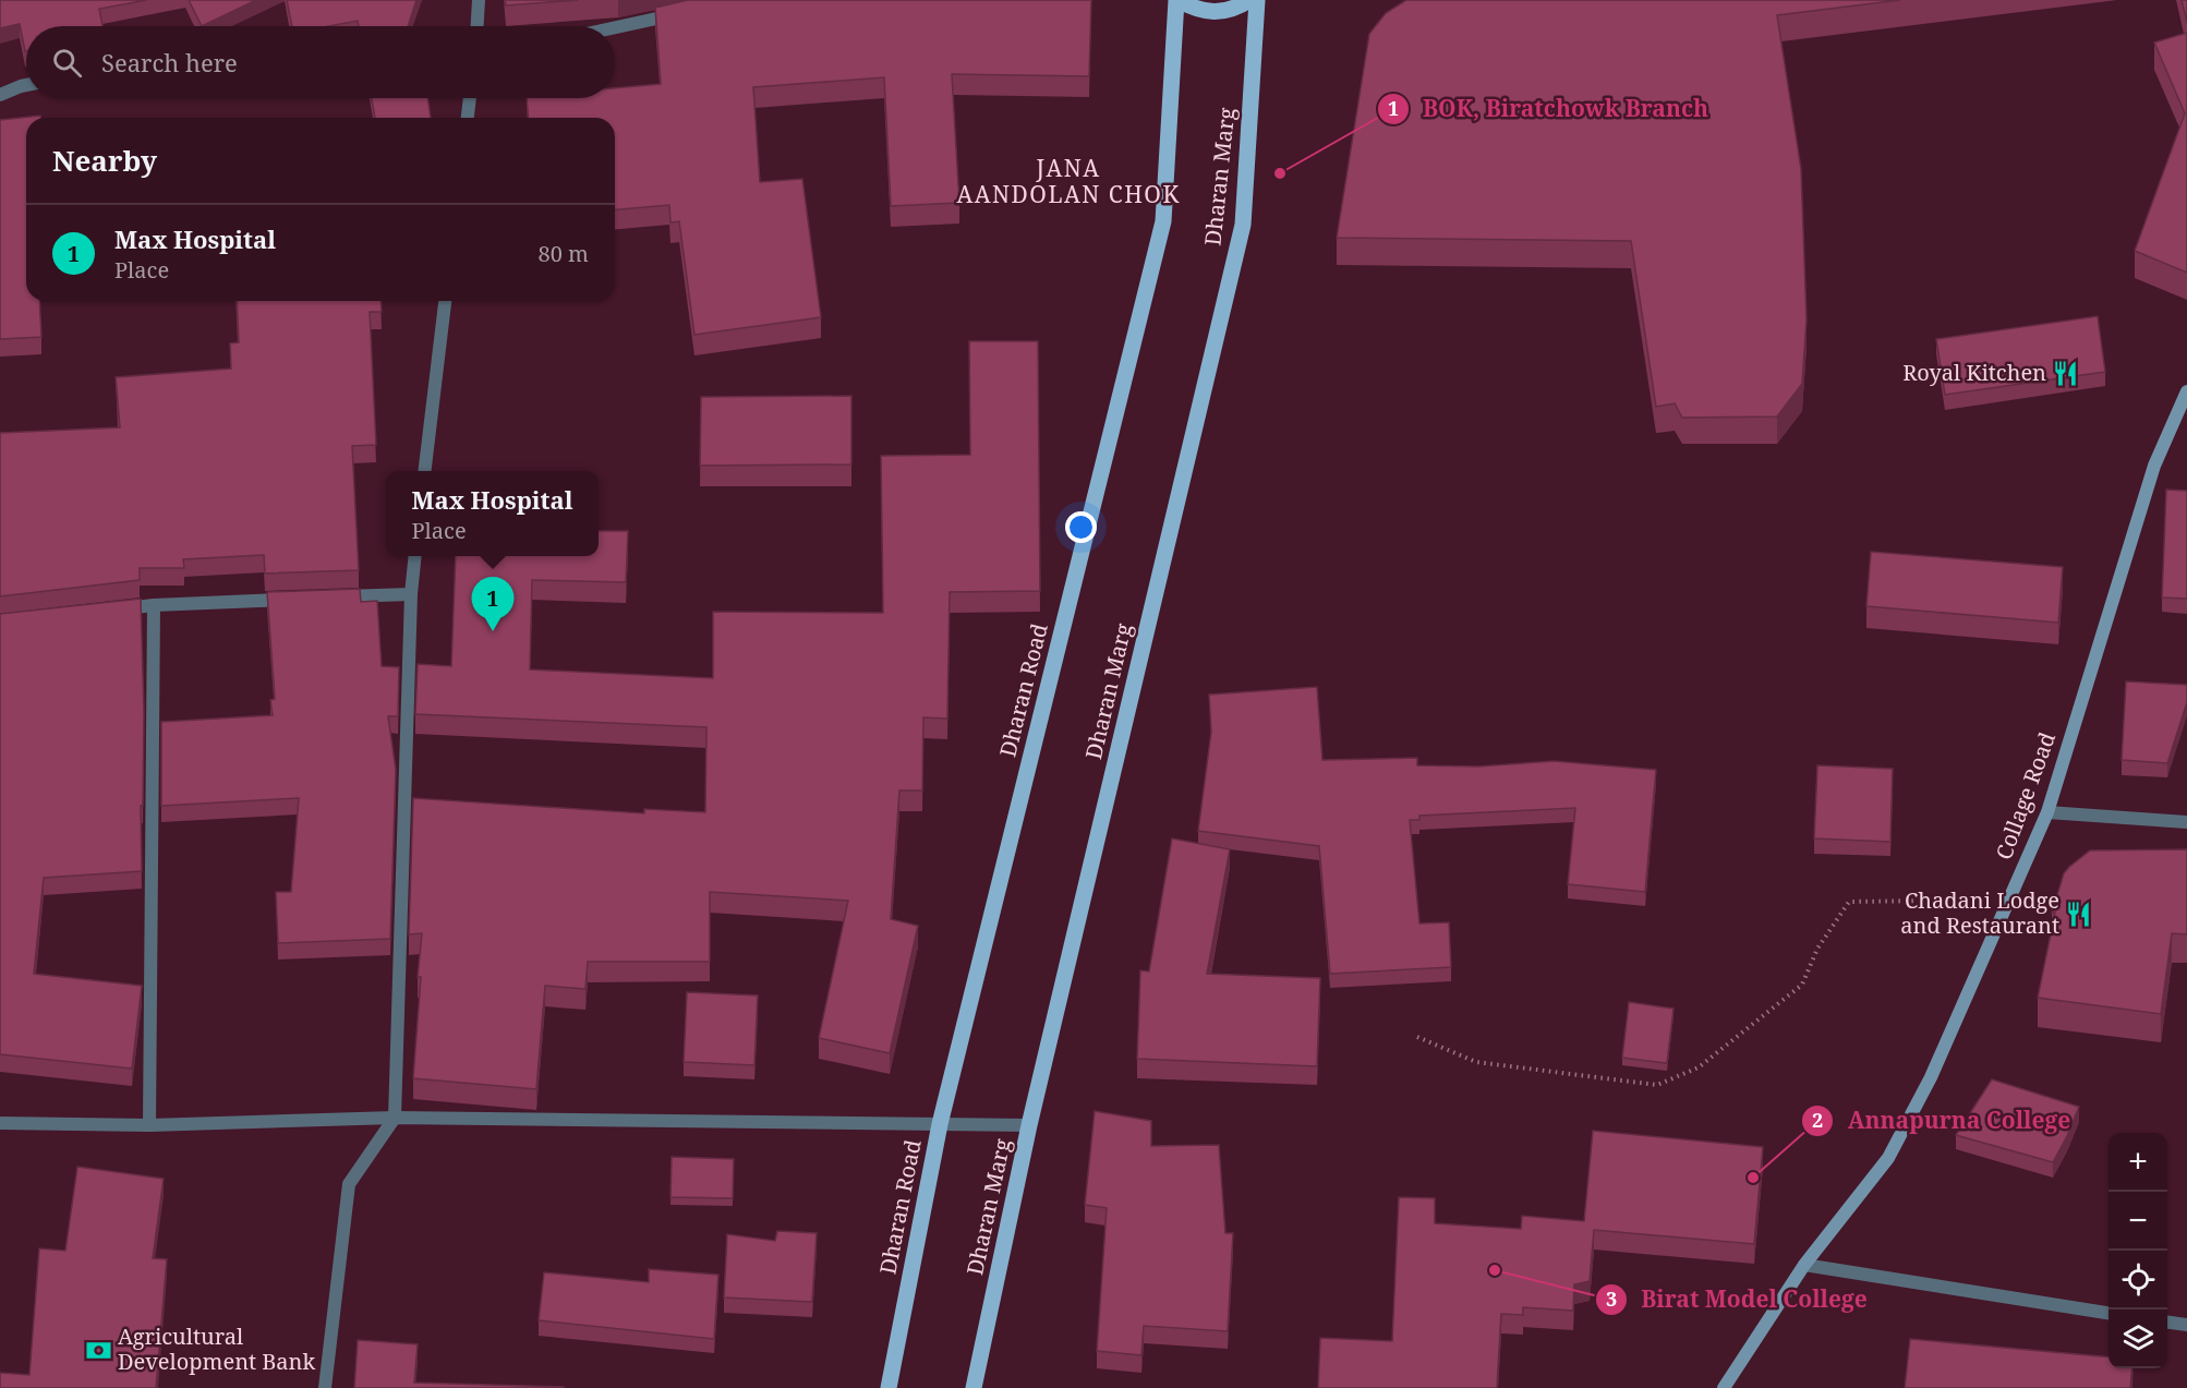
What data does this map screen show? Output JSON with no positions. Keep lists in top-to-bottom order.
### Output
{
  "streets": {
    "main road": ["Dharan Marg", "Dharan Road"],
    "street": ["Collage Road"]
  },
  "districts": ["JANA AANDOLAN CHOK"],
  "places": {
    "other": ["BOK, Biratchowk Branch", "Annapurna College", "Birat Model College"],
    "restaurant": ["Royal Kitchen", "Chadani Lodge and Restaurant"],
    "bank": ["Agricultural Development Bank"]
  },
  "page": {
    "search": "Search here",
    "heading": "Nearby",
    "list": [
      {
        "mark": "1",
        "name": "Max Hospital",
        "note": "Place",
        "value": "80 m"
      }
    ],
    "popup": ["Max Hospital", "Place"],
    "pins": "1",
    "map_buttons": ["+", "−"]
  }
}
